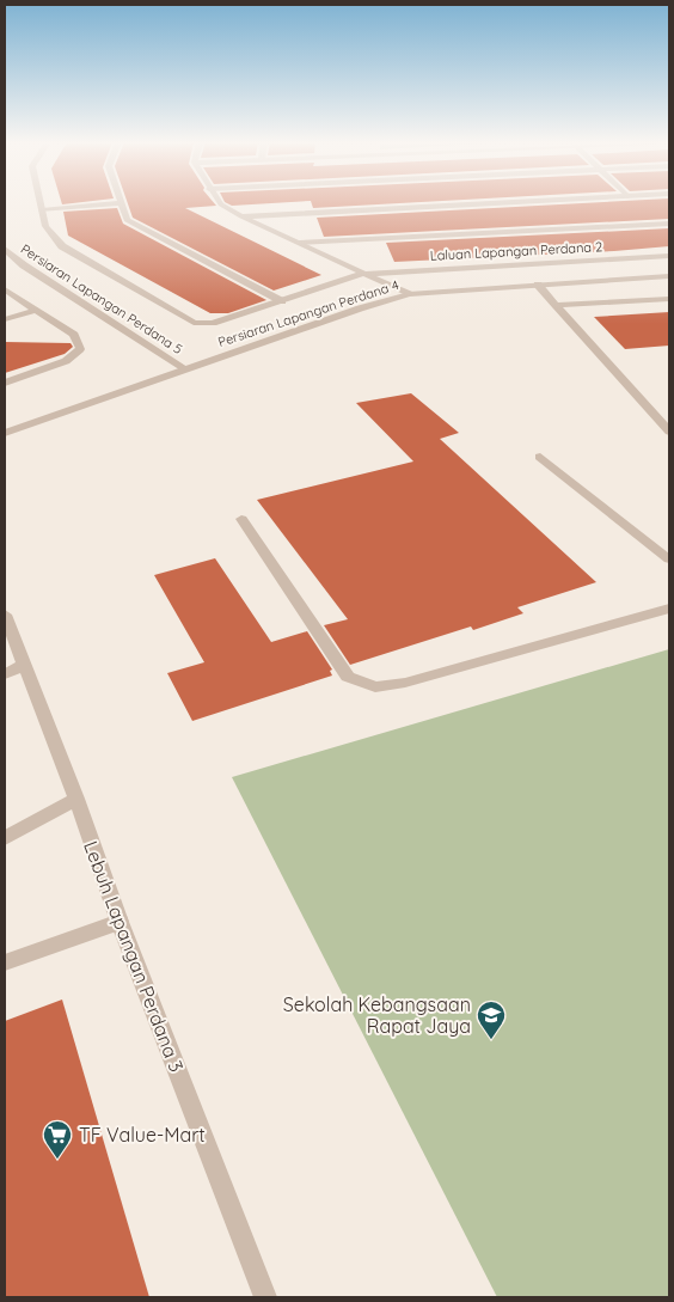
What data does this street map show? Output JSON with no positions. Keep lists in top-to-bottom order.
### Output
{
  "streets": {
    "street": [
      "Laluan Lapangan Perdana 2",
      "Persiaran Lapangan Perdana 5",
      "Persiaran Lapangan Perdana 4",
      "Lebuh Lapangan Perdana 3"
    ]
  },
  "crossings": [
    ["Persiaran Lapangan Perdana 5", "Persiaran Lapangan Perdana 4"]
  ],
  "places": {
    "school or university": ["Sekolah Kebangsaan Rapat Jaya"],
    "supermarket": ["TF Value-Mart"]
  }
}
